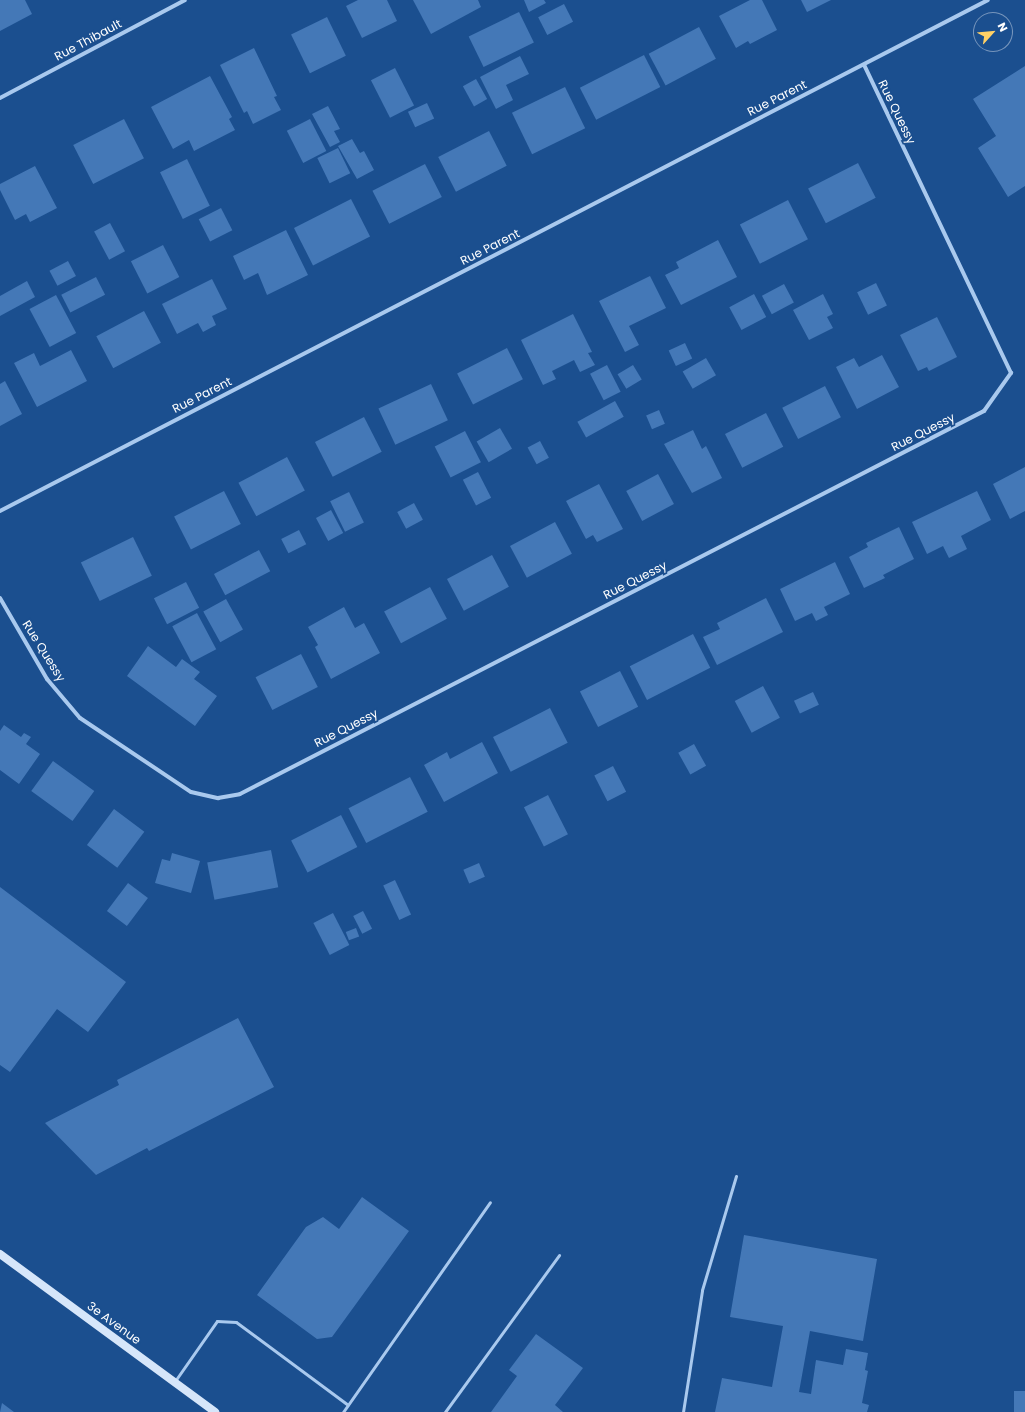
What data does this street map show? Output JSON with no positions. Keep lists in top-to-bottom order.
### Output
{
  "streets": {
    "main road": ["3e Avenue"],
    "street": ["Rue Thibault", "Rue Parent", "Rue Quessy"]
  },
  "crossings": [
    ["Rue Parent", "Rue Quessy"]
  ],
  "north": "top right"
}
